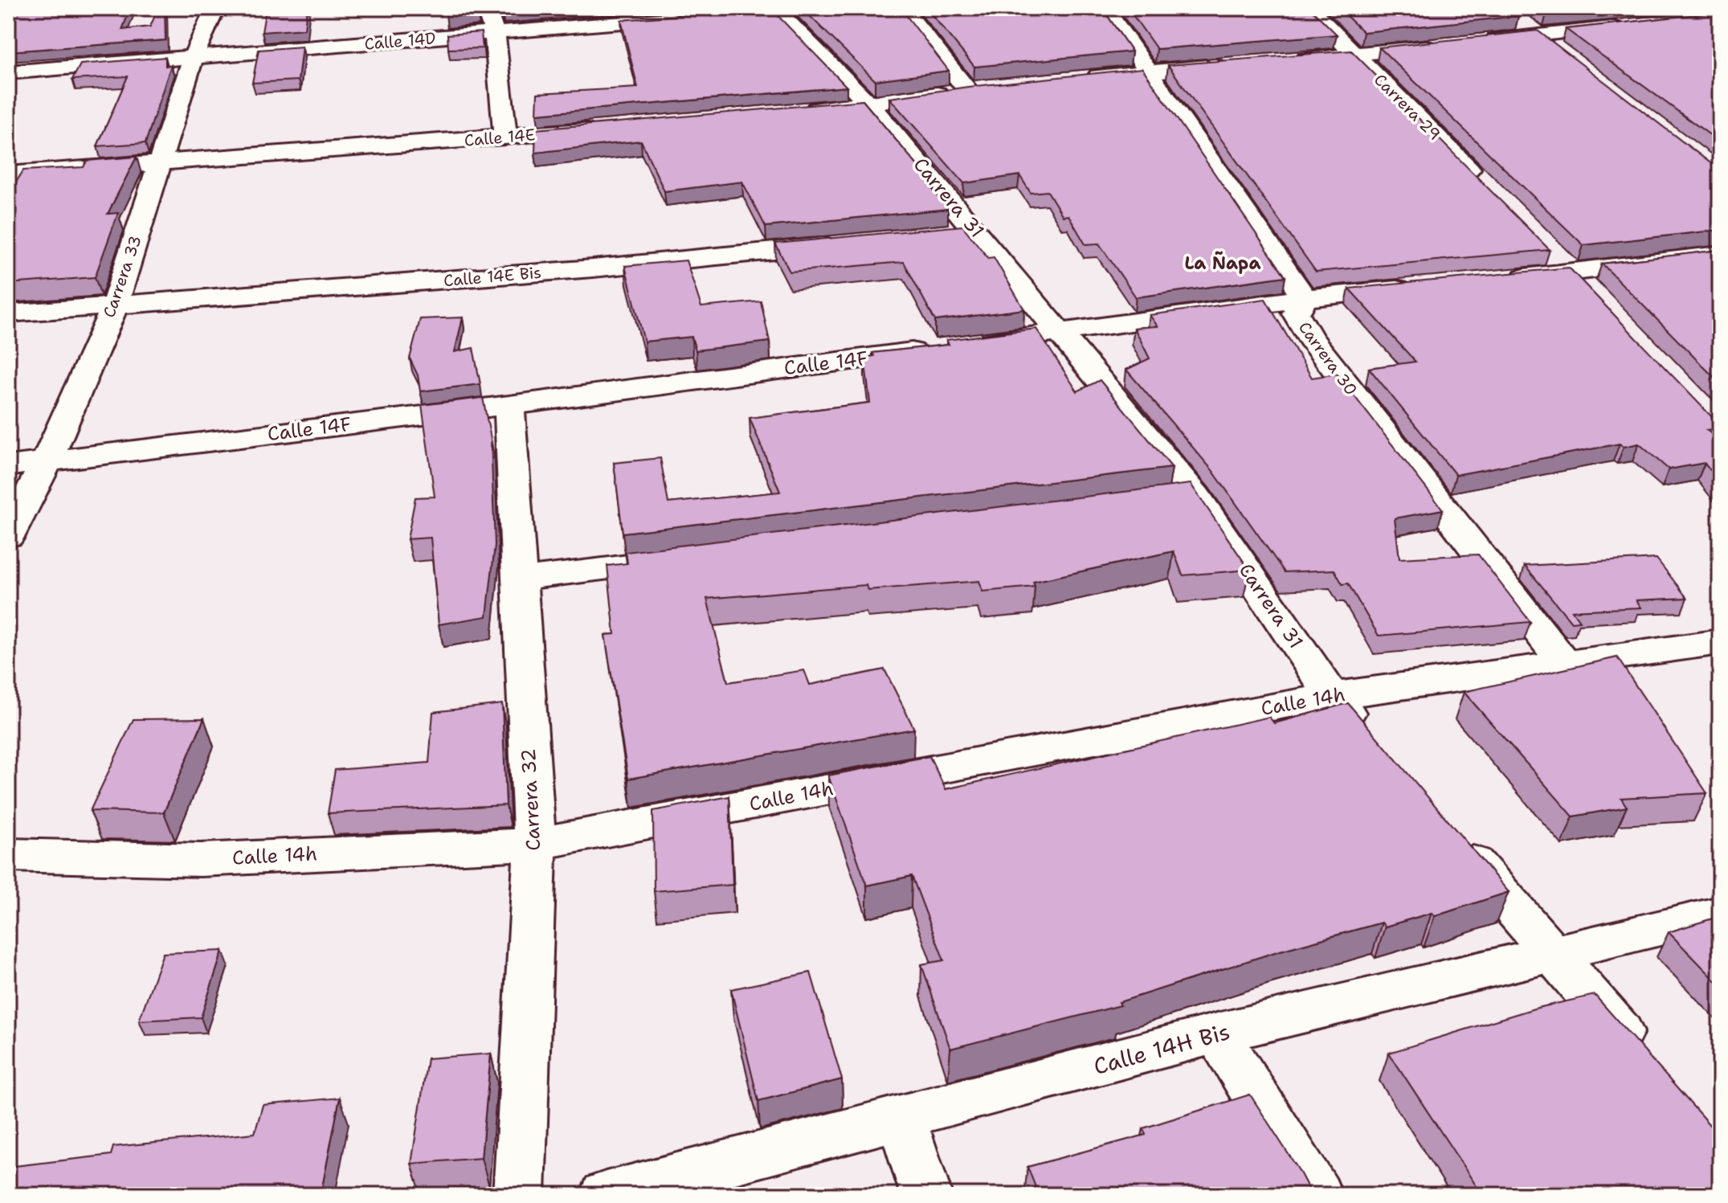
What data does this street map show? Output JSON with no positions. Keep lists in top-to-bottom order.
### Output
{
  "streets": {
    "street": [
      "Calle 14D",
      "Carrera 29",
      "Calle 14E",
      "Carrera 31",
      "Carrera 33",
      "Calle 14E Bis",
      "Carrera 30",
      "Calle 14F",
      "Calle 14h",
      "Carrera 32",
      "Calle 14H Bis"
    ]
  },
  "crossings": [
    ["Calle 14D", "Carrera 33"],
    ["Calle 14E", "Carrera 33"],
    ["Carrera 31", "Calle 14F"],
    ["Carrera 31", "Calle 14h"],
    ["Carrera 33", "Calle 14E Bis"],
    ["Carrera 33", "Calle 14F"],
    ["Carrera 30", "Calle 14F"],
    ["Carrera 30", "Calle 14h"],
    ["Calle 14F", "Carrera 32"],
    ["Calle 14h", "Carrera 32"]
  ],
  "districts": ["La Ñapa"]
}
